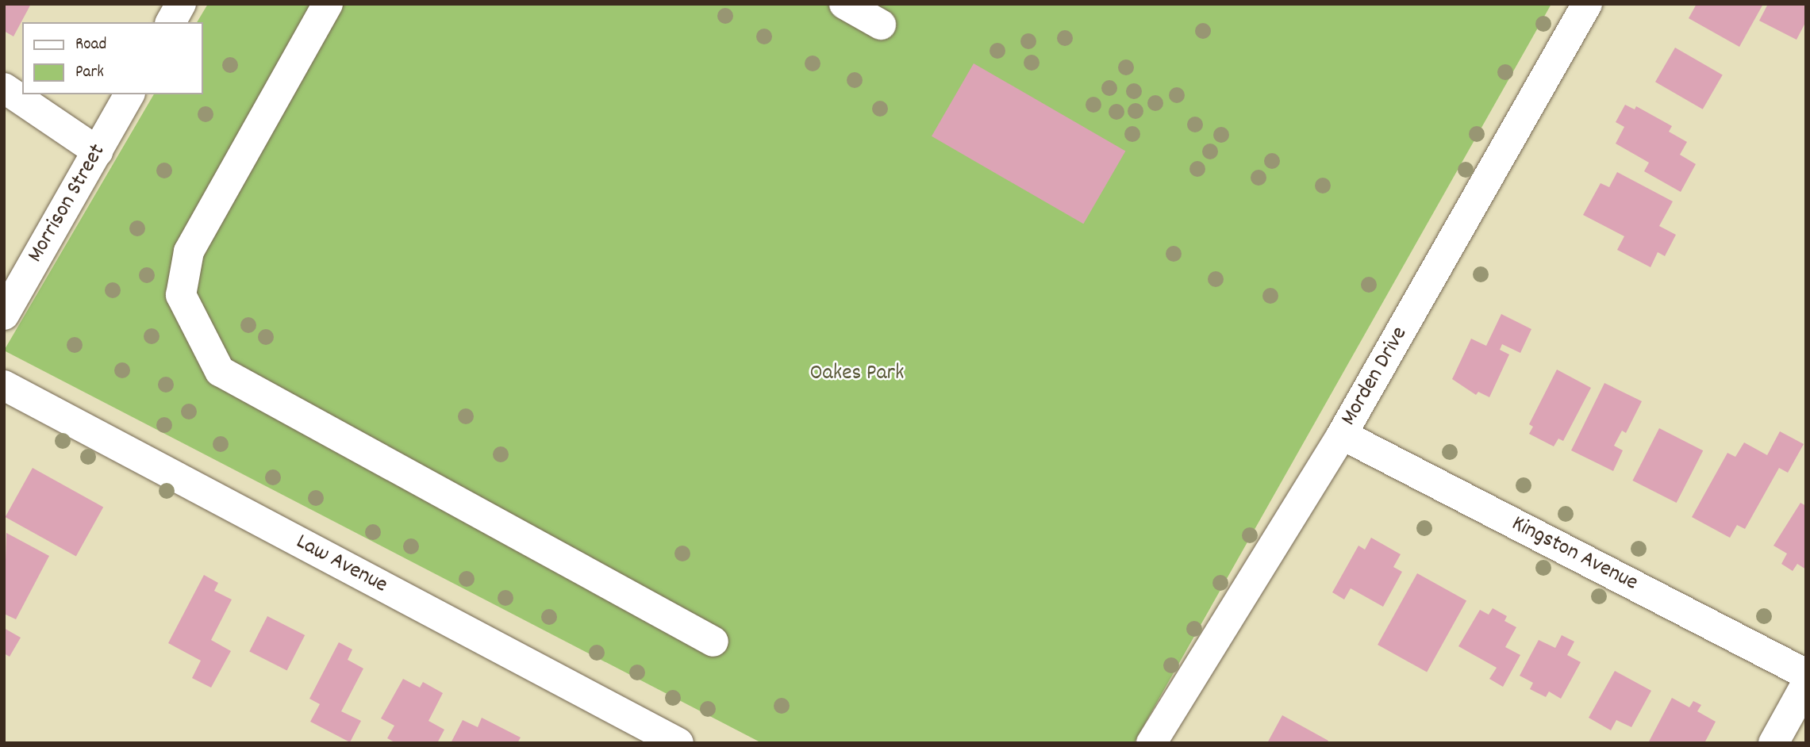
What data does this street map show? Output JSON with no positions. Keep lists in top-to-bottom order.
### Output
{
  "streets": {
    "street": [
      "Morrison Street",
      "Morden Drive",
      "Kingston Avenue",
      "Law Avenue"
    ]
  },
  "crossings": [
    ["Morden Drive", "Kingston Avenue"]
  ],
  "parks": ["Oakes Park"],
  "legend": ["Road", "Park"]
}
